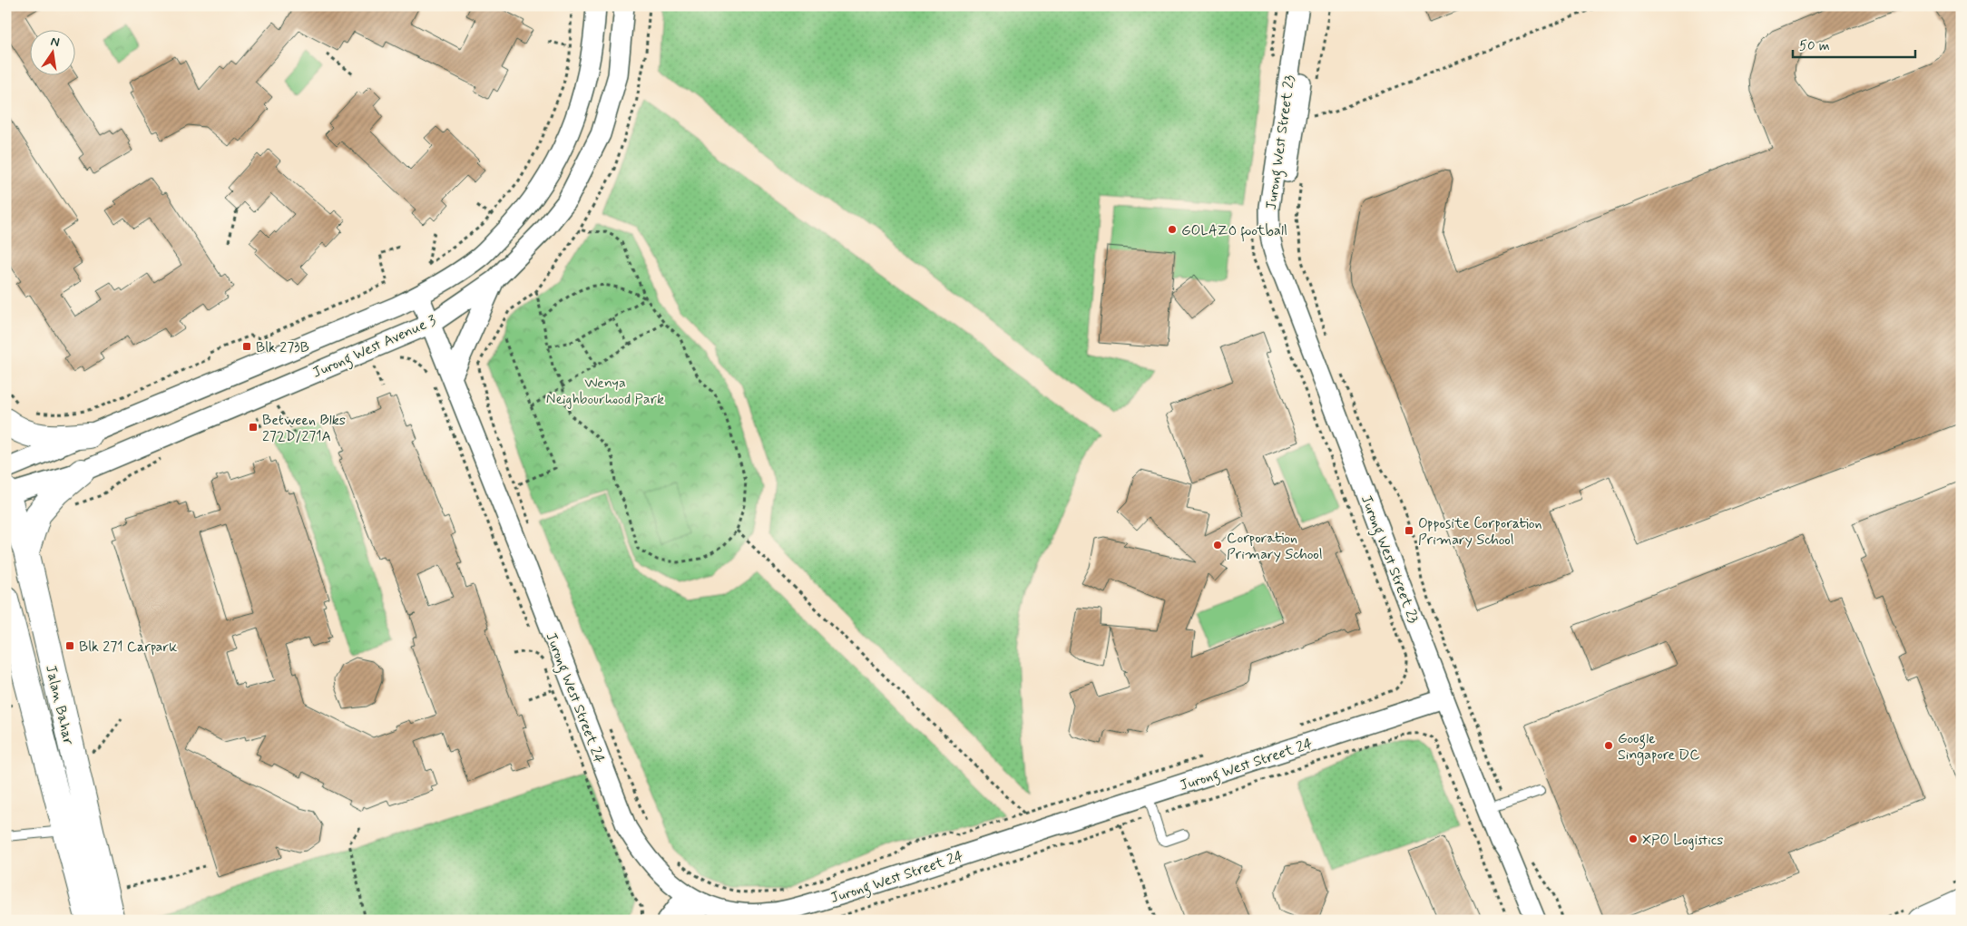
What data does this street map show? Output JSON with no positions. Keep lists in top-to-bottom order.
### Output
{
  "streets": {
    "main road": ["Jalan Bahar"],
    "street": ["Jurong West Street 23", "Jurong West Avenue 3", "Jurong West Street 24"]
  },
  "crossings": [
    ["Jurong West Street 23", "Jurong West Street 24"],
    ["Jurong West Avenue 3", "Jurong West Street 24"],
    ["Jurong West Avenue 3", "Jalan Bahar"]
  ],
  "parks": ["Wenya Neighbourhood Park"],
  "places": {
    "other": [
      "GOLAZO football",
      "Corporation Primary School",
      "Google Singapore DC",
      "XPO Logistics"
    ],
    "transit": [
      "Blk 273B",
      "Between Blks 272D/271A",
      "Opposite Corporation Primary School",
      "Blk 271 Carpark"
    ]
  },
  "scale_bar": "50 m",
  "north": "top"
}
